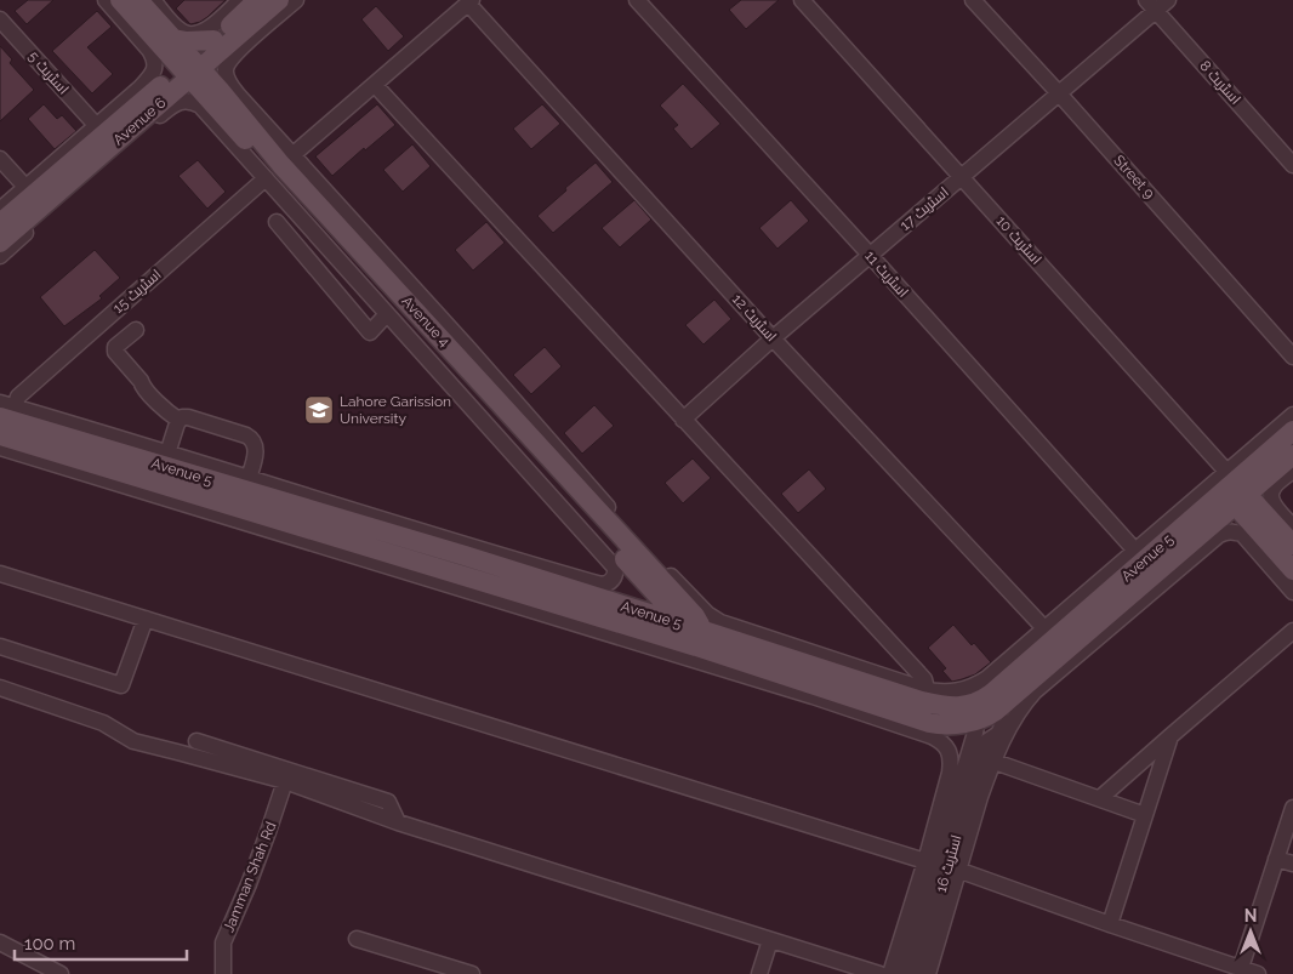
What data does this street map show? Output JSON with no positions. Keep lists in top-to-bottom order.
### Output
{
  "streets": {
    "main road": ["Avenue 6", "Avenue 4", "Avenue 5"],
    "street": [
      "اسٹریٹ 5",
      "اسٹریٹ 8",
      "Street 9",
      "اسٹریٹ 17",
      "اسٹریٹ 10",
      "اسٹریٹ 11",
      "اسٹریٹ 15",
      "اسٹریٹ 12",
      "اسٹریٹ 16",
      "Jamman Shah Rd"
    ]
  },
  "crossings": [
    ["اسٹریٹ 8", "اسٹریٹ 17"],
    ["Avenue 6", "Avenue 4"],
    ["Street 9", "اسٹریٹ 17"],
    ["اسٹریٹ 17", "اسٹریٹ 10"],
    ["اسٹریٹ 17", "اسٹریٹ 11"],
    ["اسٹریٹ 17", "اسٹریٹ 12"],
    ["اسٹریٹ 10", "Avenue 5"],
    ["اسٹریٹ 15", "Avenue 5"],
    ["Avenue 4", "Avenue 5"],
    ["Avenue 5", "اسٹریٹ 16"]
  ],
  "places": {
    "school or university": ["Lahore Garission University"]
  },
  "scale_bar": "100 m",
  "north": "top"
}
